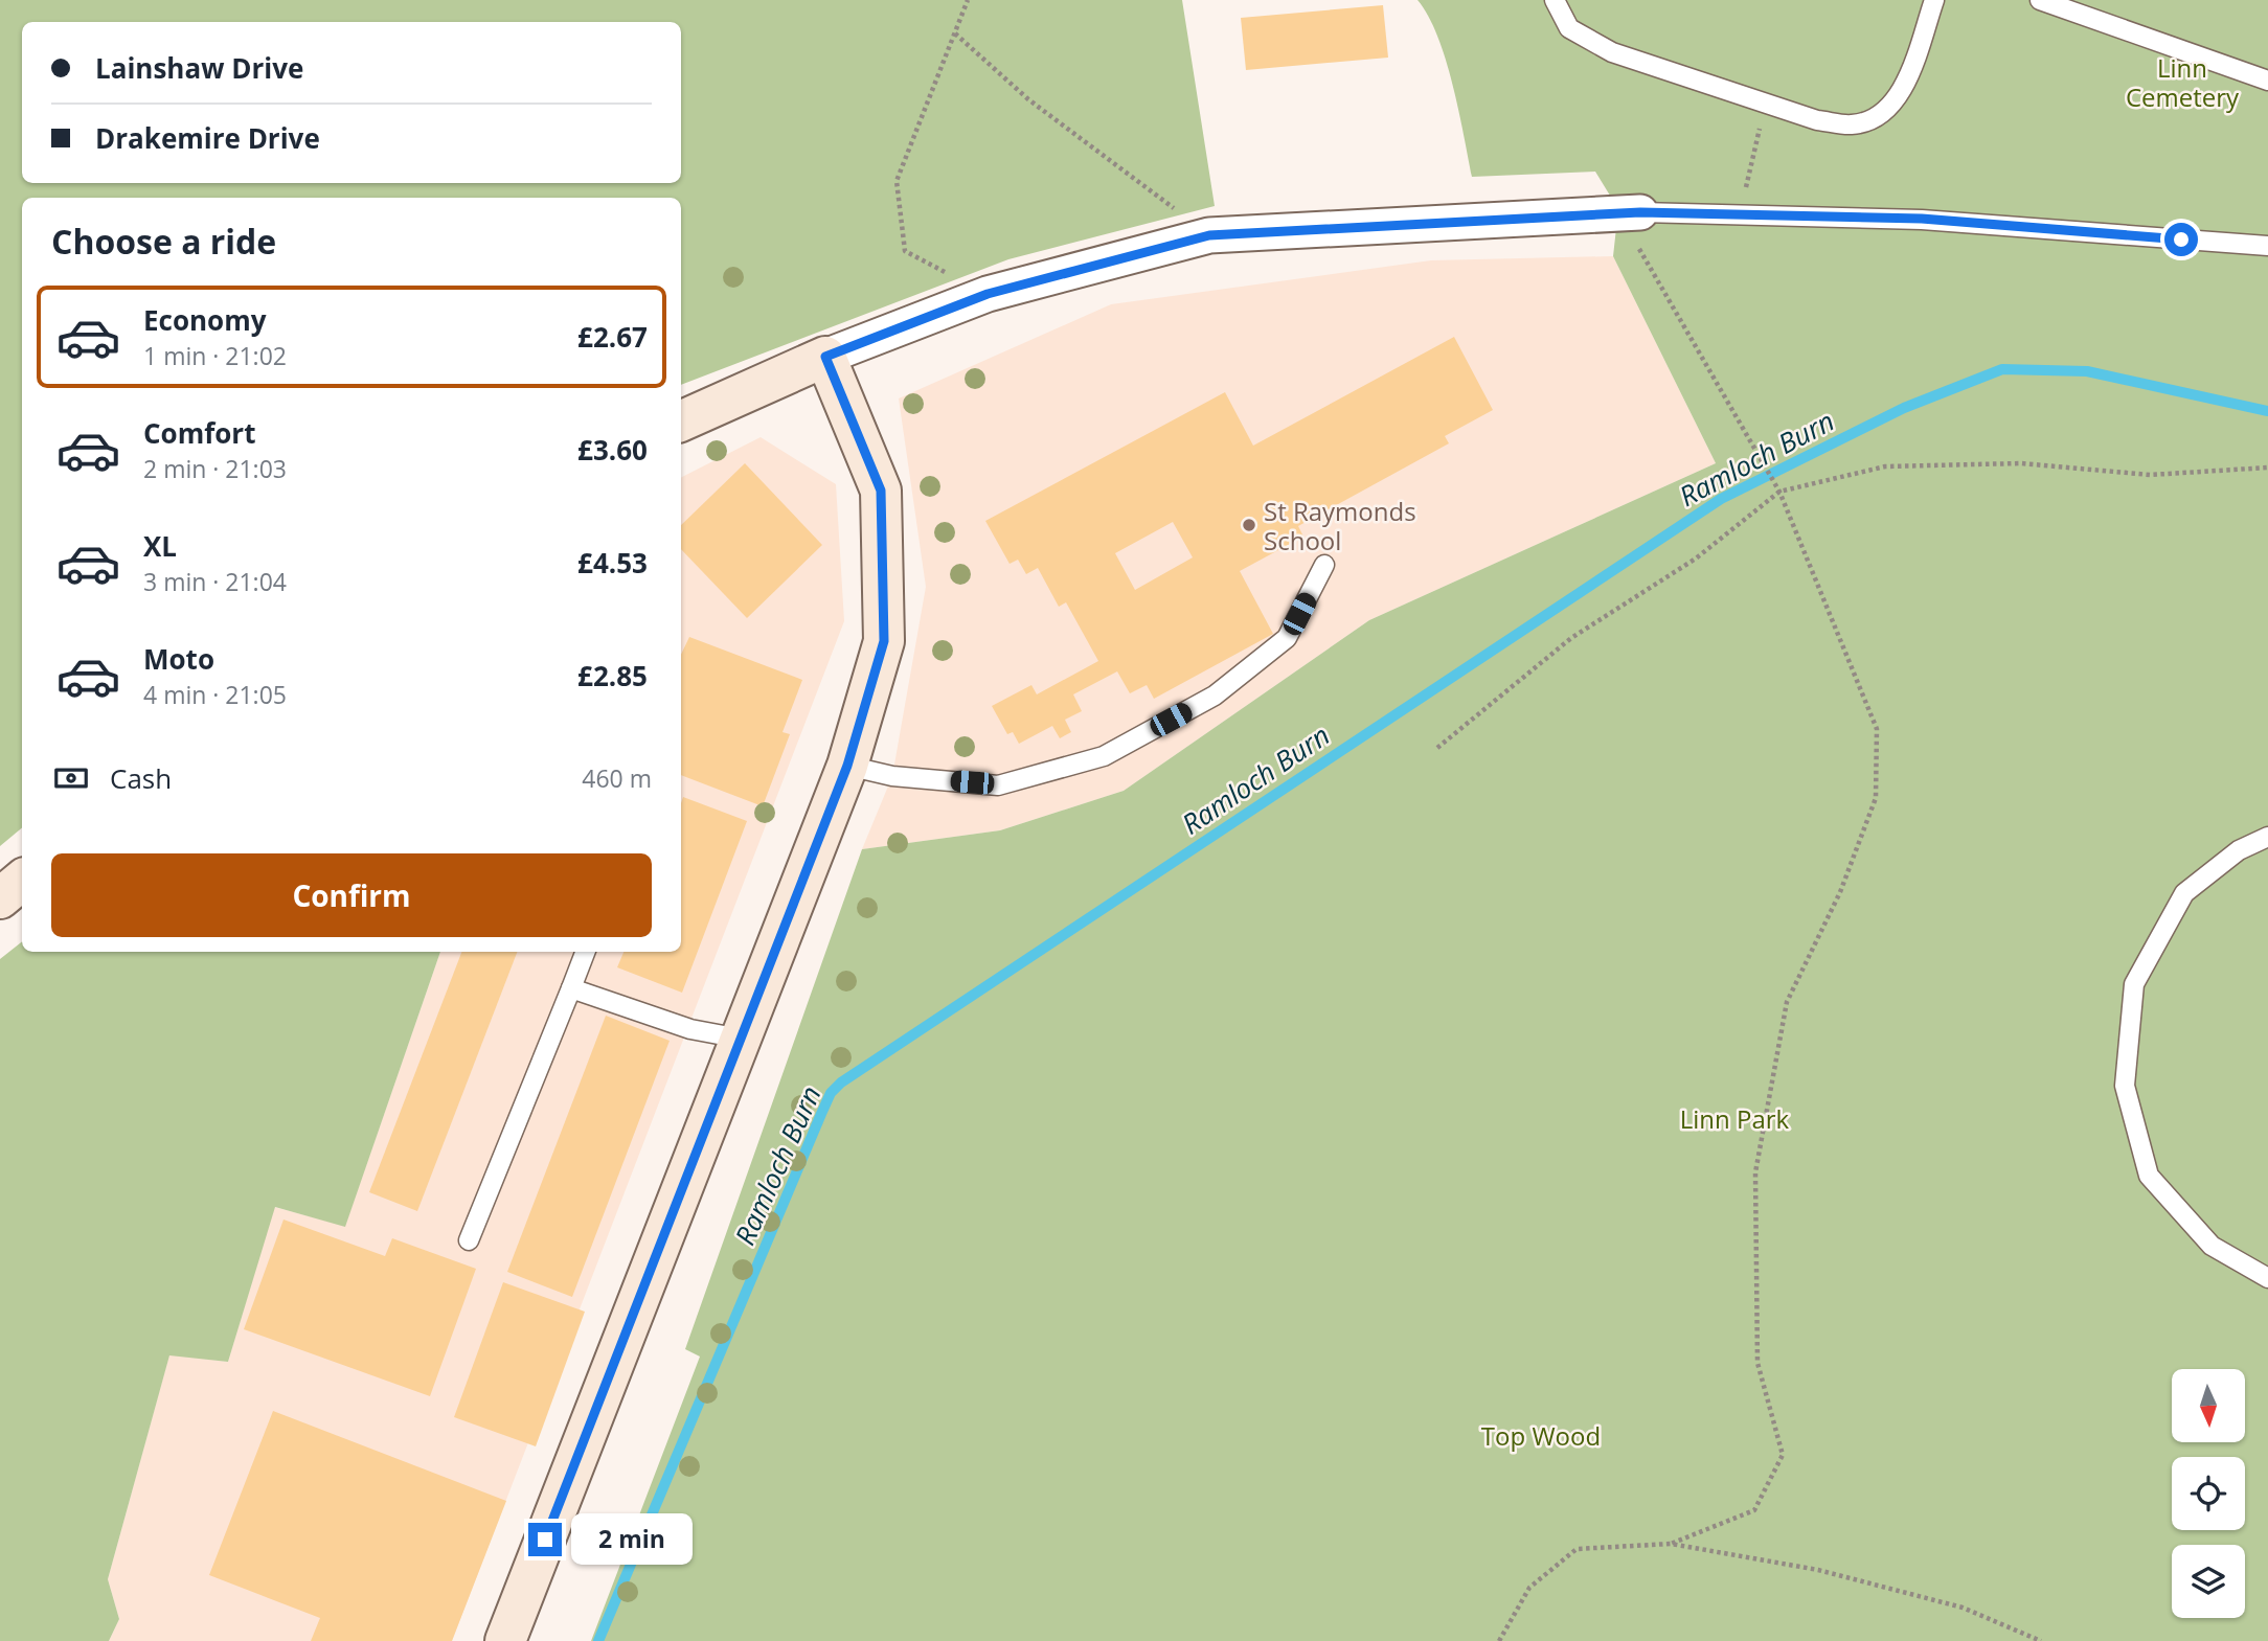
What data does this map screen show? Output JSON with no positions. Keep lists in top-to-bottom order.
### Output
{
  "water": ["Ramloch Burn"],
  "parks": ["Linn Cemetery", "Linn Park", "Top Wood"],
  "places": ["St Raymonds School"],
  "north": "bottom",
  "page": {
    "banner": ["Lainshaw Drive", "Drakemire Drive"],
    "heading": "Choose a ride",
    "list": [
      {
        "name": "Economy",
        "note": "1 min · 21:02",
        "value": "£2.67"
      },
      {
        "name": "Comfort",
        "note": "2 min · 21:03",
        "value": "£3.60"
      },
      {
        "name": "XL",
        "note": "3 min · 21:04",
        "value": "£4.53"
      },
      {
        "name": "Moto",
        "note": "4 min · 21:05",
        "value": "£2.85"
      }
    ],
    "pay": ["Cash", "460 m"],
    "buttons": "Confirm",
    "bubble": "2 min"
  }
}
